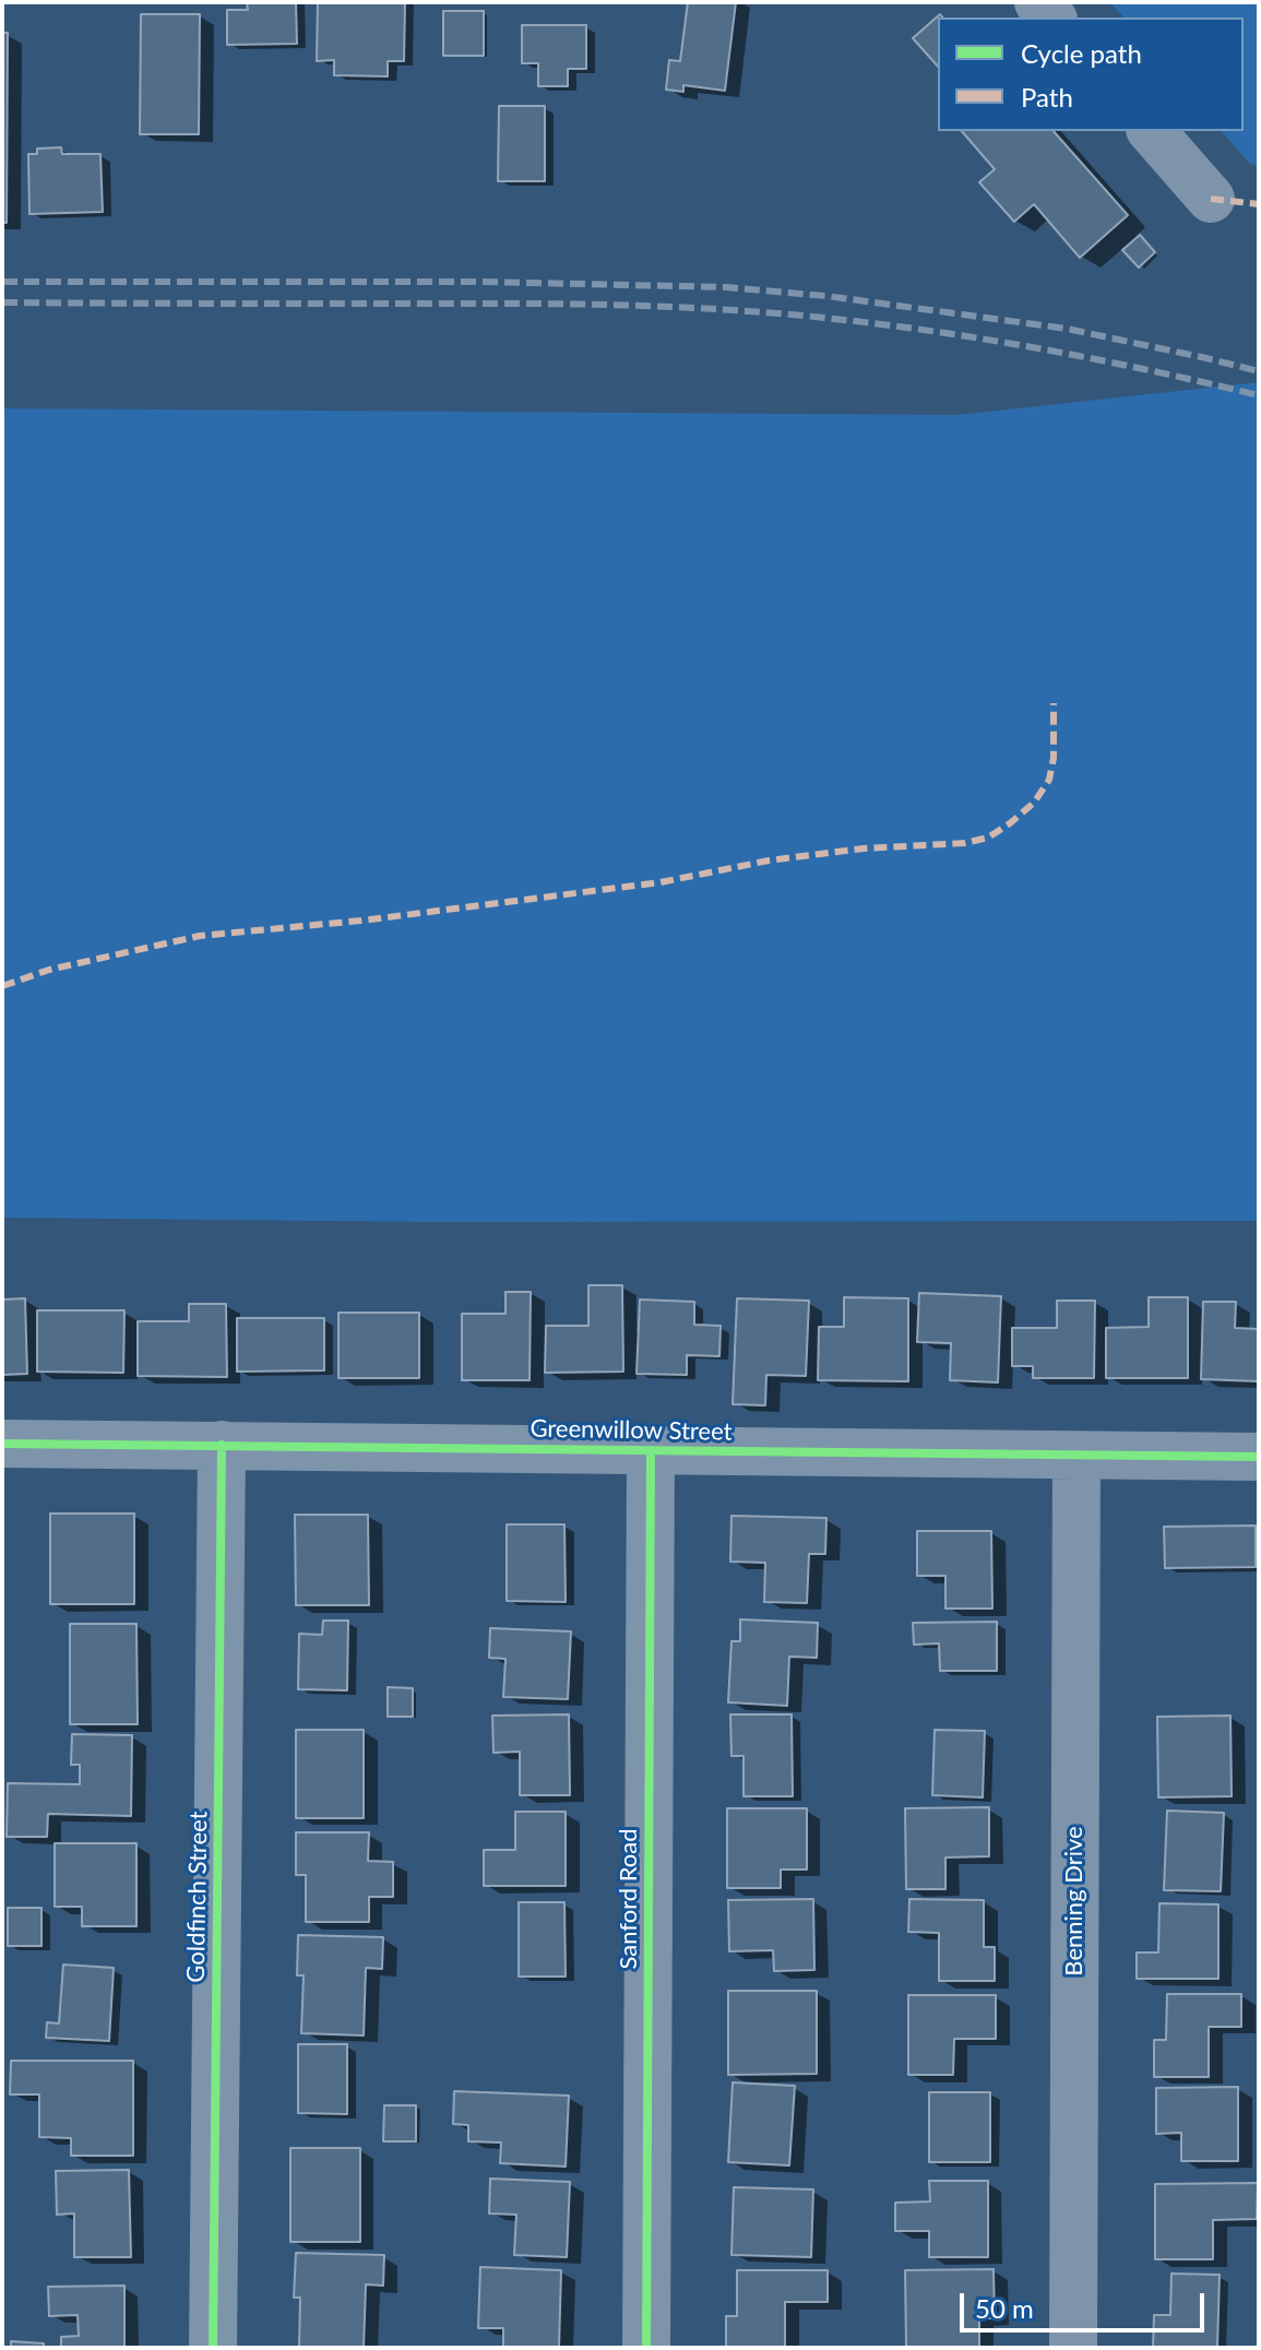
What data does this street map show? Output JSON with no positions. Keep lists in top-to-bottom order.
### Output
{
  "streets": {
    "street": [
      "Greenwillow Street",
      "Goldfinch Street",
      "Sanford Road",
      "Benning Drive"
    ]
  },
  "crossings": [
    ["Greenwillow Street", "Goldfinch Street"],
    ["Greenwillow Street", "Sanford Road"],
    ["Greenwillow Street", "Benning Drive"]
  ],
  "legend": ["Cycle path", "Path"],
  "scale_bar": "50 m"
}
